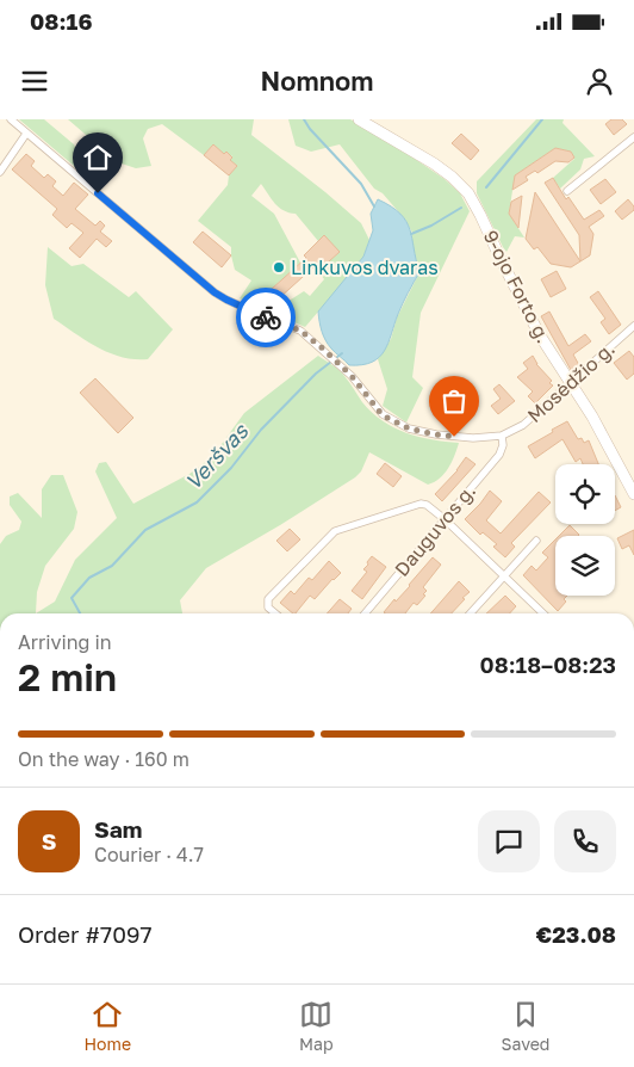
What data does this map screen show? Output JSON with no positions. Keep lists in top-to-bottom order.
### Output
{
  "streets": {
    "street": ["9-ojo Forto g.", "Mosėdžio g.", "Dauguvos g."]
  },
  "crossings": [
    ["9-ojo Forto g.", "Mosėdžio g."],
    ["Mosėdžio g.", "Dauguvos g."]
  ],
  "water": ["Veršvas"],
  "places": ["Linkuvos dvaras"],
  "page": {
    "status": "08:16",
    "header": "Nomnom",
    "heading": ["2 min", "Arriving in", "08:18–08:23"],
    "panel": [
      "Sam",
      "Courier · 4.7",
      "Order #7097",
      "€23.08"
    ],
    "bar": "On the way · 160 m",
    "round": "S",
    "tabs": ["Home", "Map", "Saved"]
  }
}
